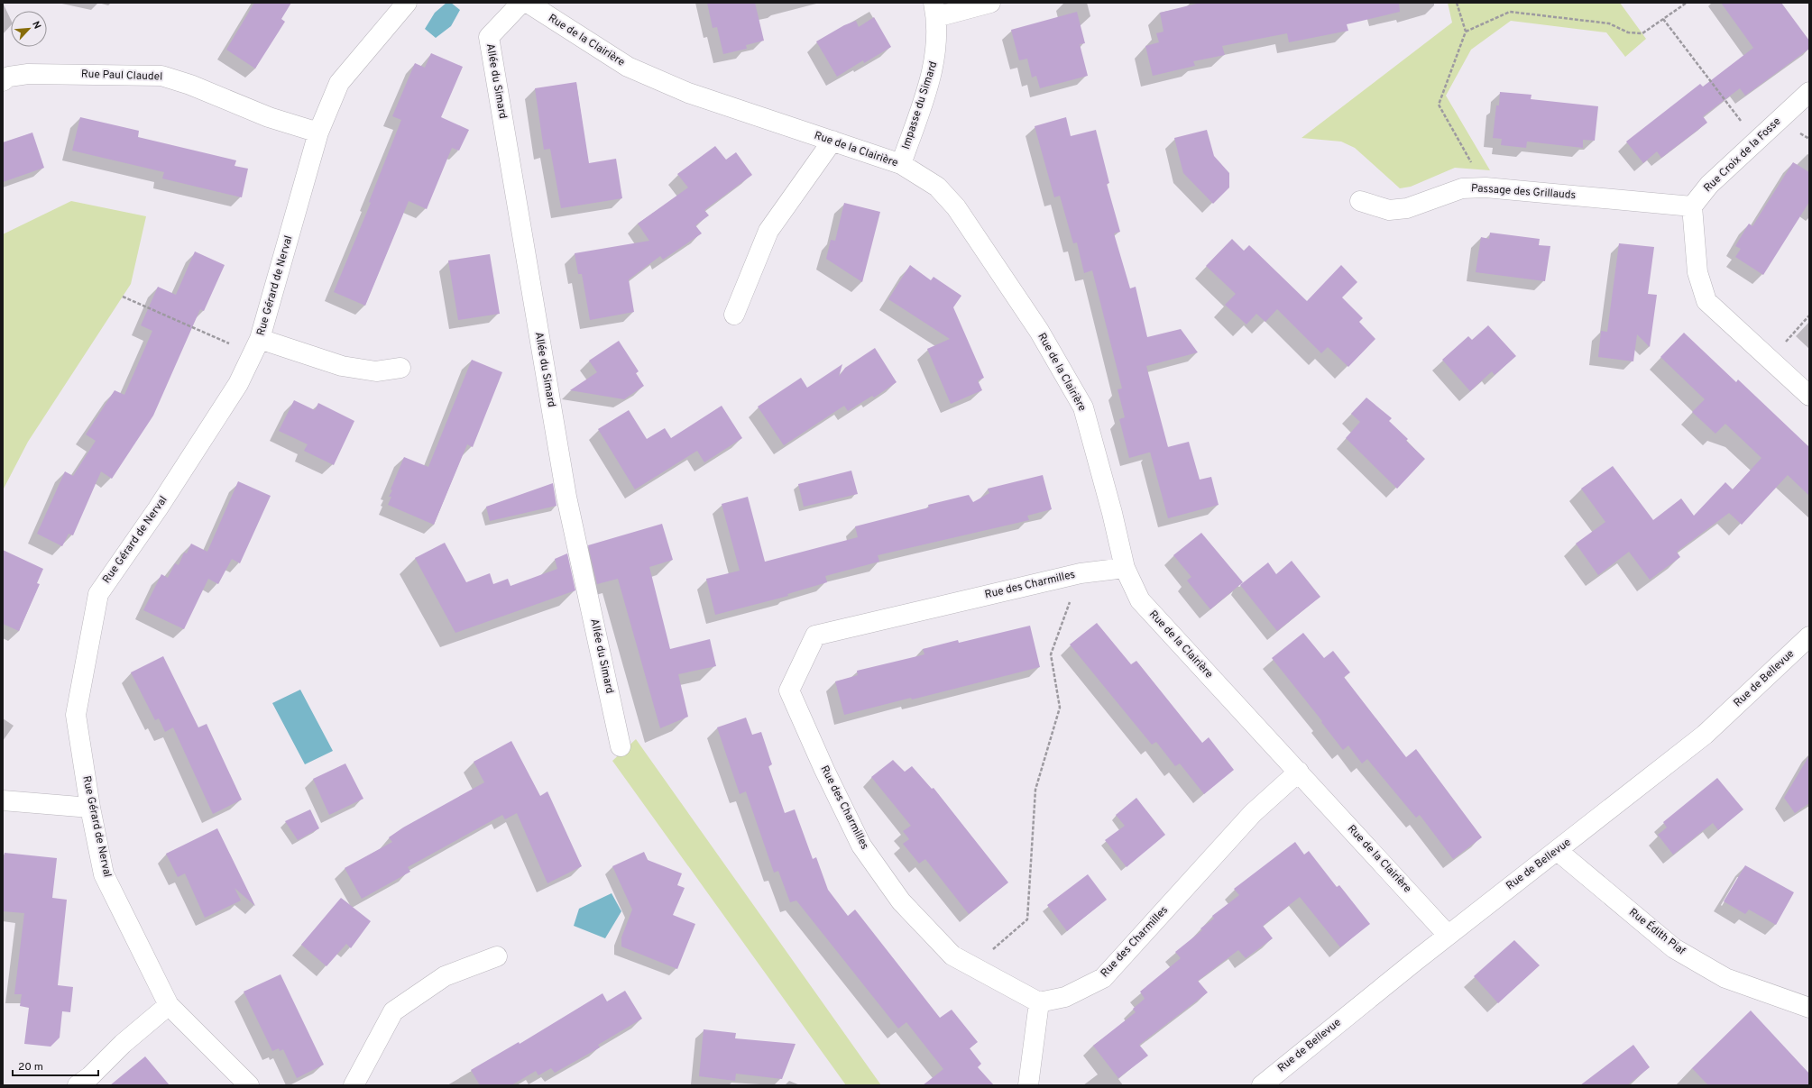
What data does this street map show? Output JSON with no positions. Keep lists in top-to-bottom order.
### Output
{
  "streets": {
    "street": [
      "Rue de la Clairière",
      "Rue Paul Claudel",
      "Allée du Simard",
      "Impasse du Simard",
      "Rue Croix de la Fosse",
      "Passage des Grillauds",
      "Rue Gérard de Nerval",
      "Rue des Charmilles",
      "Rue de Bellevue",
      "Rue Édith Piaf"
    ]
  },
  "crossings": [
    ["Rue de la Clairière", "Impasse du Simard"],
    ["Rue de la Clairière", "Rue des Charmilles"],
    ["Rue de la Clairière", "Rue de Bellevue"],
    ["Rue Paul Claudel", "Rue Gérard de Nerval"],
    ["Rue Croix de la Fosse", "Passage des Grillauds"],
    ["Rue de Bellevue", "Rue Édith Piaf"]
  ],
  "scale_bar": "20 m",
  "north": "top right"
}
